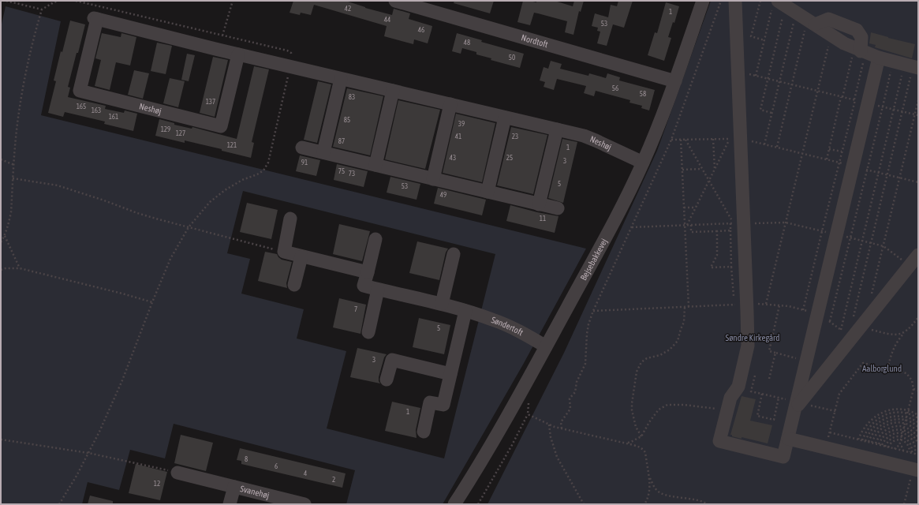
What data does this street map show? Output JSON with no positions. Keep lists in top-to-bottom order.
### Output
{
  "streets": {
    "street": [
      "Nordtoft",
      "Neshøj",
      "Bejsebakkevej",
      "Søndertoft",
      "Svanehøj"
    ]
  },
  "crossings": [
    ["Nordtoft", "Bejsebakkevej"],
    ["Neshøj", "Bejsebakkevej"],
    ["Bejsebakkevej", "Søndertoft"]
  ],
  "parks": ["Søndre Kirkegård", "Aalborglund"],
  "house_numbers": [
    "42",
    "1",
    "44",
    "53",
    "46",
    "48",
    "50",
    "56",
    "58",
    "83",
    "137",
    "165",
    "163",
    "161",
    "85",
    "39",
    "129",
    "127",
    "41",
    "23",
    "87",
    "121",
    "1",
    "43",
    "25",
    "3",
    "91",
    "75",
    "73",
    "5",
    "53",
    "49",
    "11",
    "7",
    "5",
    "3",
    "1",
    "8",
    "6",
    "4",
    "2",
    "12"
  ]
}
